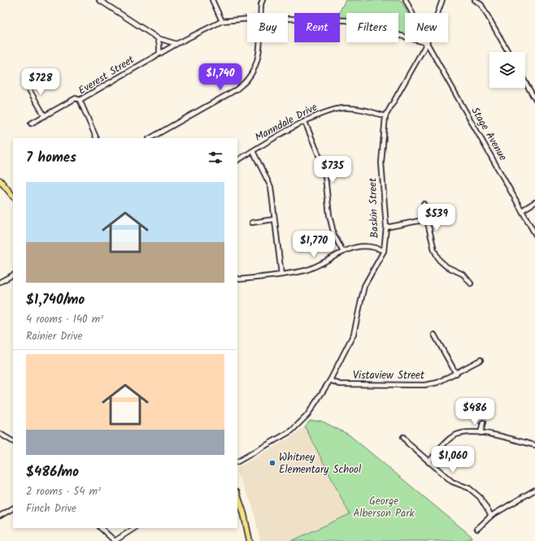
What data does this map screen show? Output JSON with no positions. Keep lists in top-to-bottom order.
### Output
{
  "streets": {
    "street": [
      "Everest Street",
      "Manndale Drive",
      "Stage Avenue",
      "Baskin Street",
      "Vistaview Street"
    ]
  },
  "crossings": [
    ["Manndale Drive", "Baskin Street"],
    ["Stage Avenue", "Baskin Street"],
    ["Baskin Street", "Vistaview Street"]
  ],
  "parks": ["George Alberson Park"],
  "places": ["Whitney Elementary School"],
  "page": {
    "chip": [
      "Buy",
      "Rent",
      "Filters",
      "New"
    ],
    "price": [
      "$1,740",
      "$728",
      "$735",
      "$539",
      "$1,770",
      "$486",
      "$1,060"
    ],
    "heading": "7 homes",
    "list": [
      {
        "name": "$1,740/mo",
        "note": "4 rooms · 140 m² · Rainier Drive"
      },
      {
        "name": "$486/mo",
        "note": "2 rooms · 54 m² · Finch Drive"
      }
    ]
  }
}
